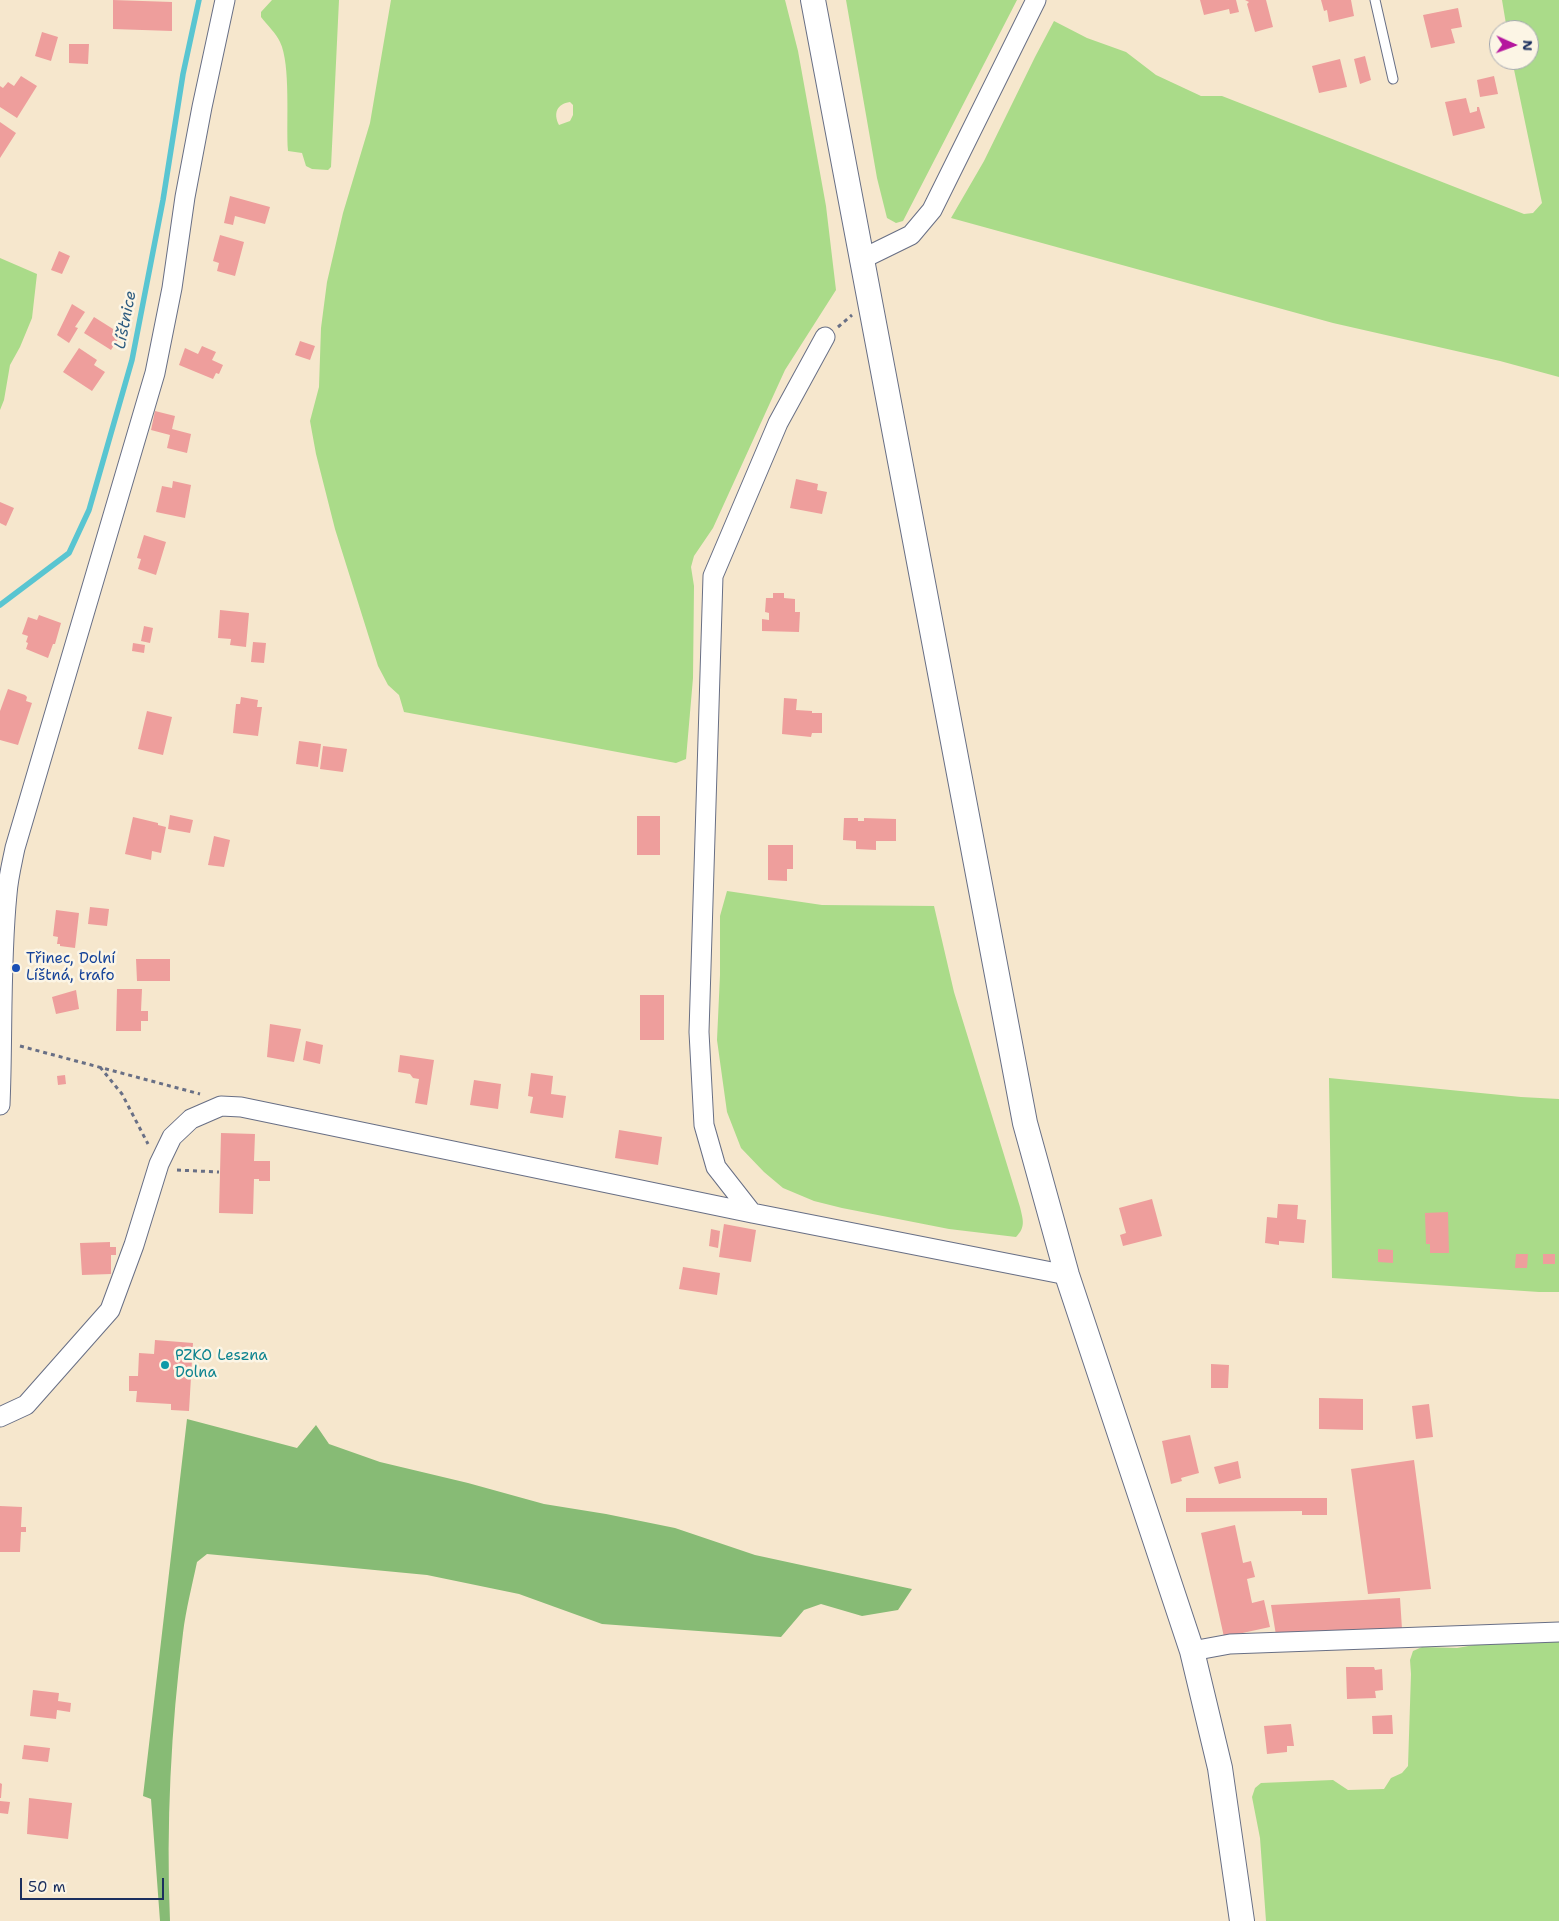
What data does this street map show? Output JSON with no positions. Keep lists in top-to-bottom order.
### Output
{
  "water": ["Líštnice"],
  "places": ["Třinec, Dolní Líštná, trafo", "PZKO Leszna Dolna"],
  "scale_bar": "50 m",
  "north": "right"
}
